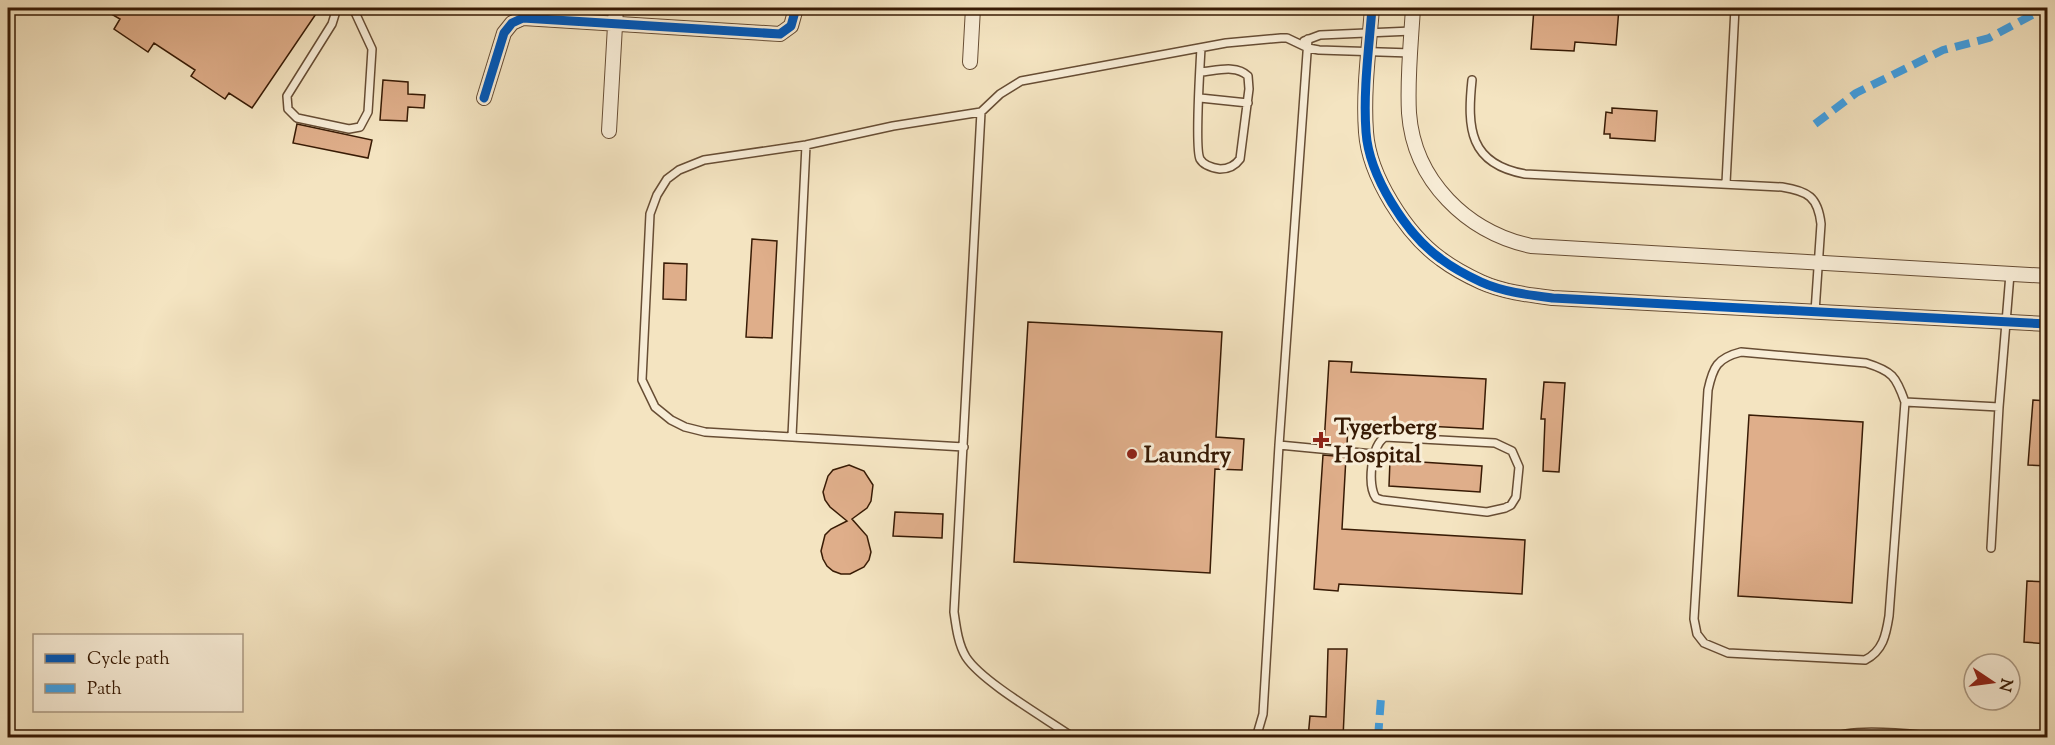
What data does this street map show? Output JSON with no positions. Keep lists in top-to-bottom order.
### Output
{
  "places": {
    "health": ["Tygerberg Hospital"],
    "other": ["Laundry"]
  },
  "legend": ["Cycle path", "Path"],
  "north": "right"
}
